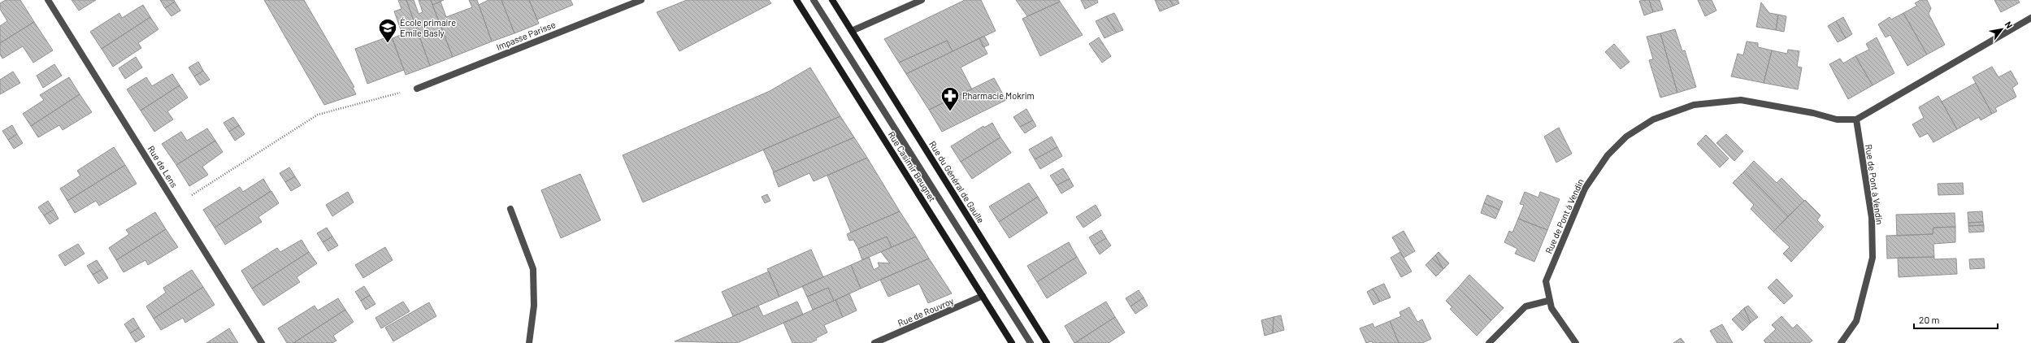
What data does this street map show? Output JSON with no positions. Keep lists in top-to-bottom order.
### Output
{
  "streets": {
    "main road": ["Rue Casimir Beugnet", "Rue du Général de Gaulle"],
    "street": [
      "Impasse Parisse",
      "Rue de Lens",
      "Rue de Pont à Vendin",
      "Rue de Rouvroy"
    ]
  },
  "crossings": [
    ["Rue Casimir Beugnet", "Rue de Rouvroy"]
  ],
  "places": {
    "school or university": ["École primaire Emile Basly"],
    "pharmacy": ["Pharmacie Mokrim"]
  },
  "scale_bar": "20 m",
  "north": "top right"
}
